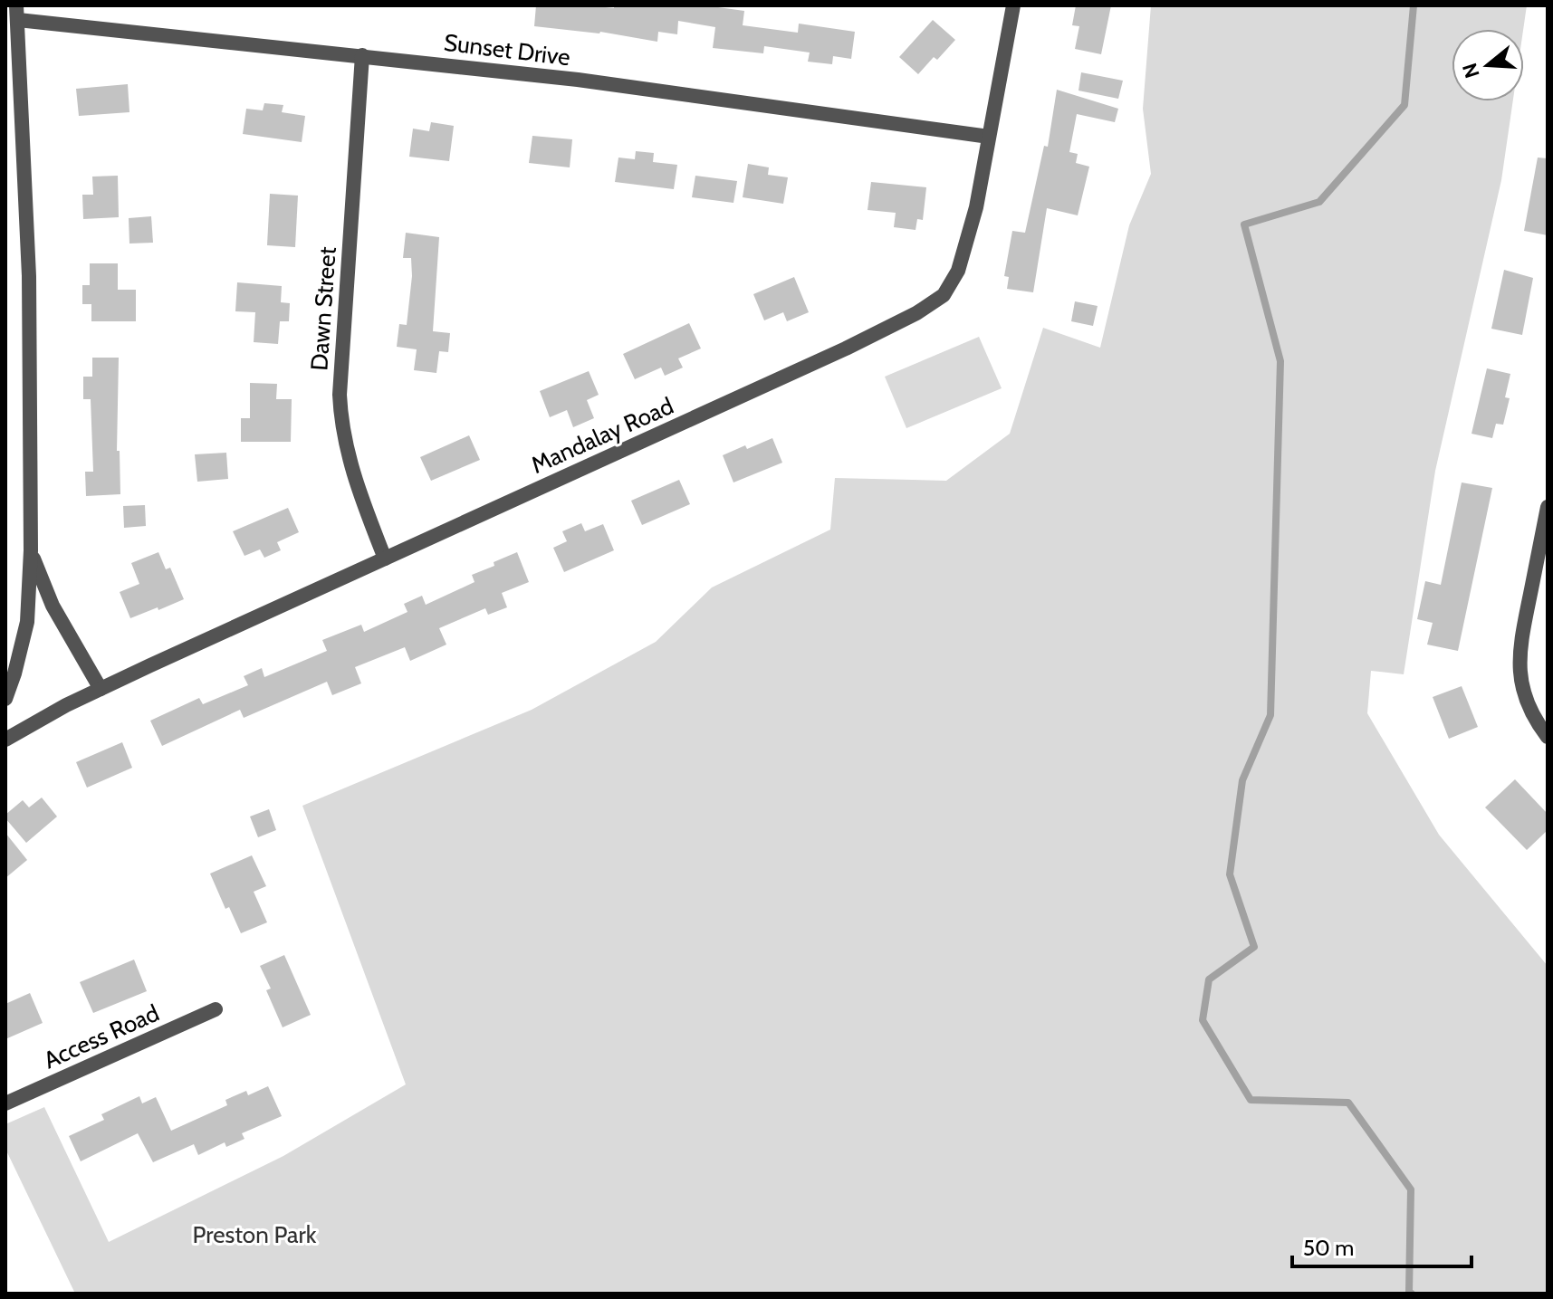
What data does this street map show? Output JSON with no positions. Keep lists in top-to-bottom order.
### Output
{
  "streets": {
    "street": [
      "Sunset Drive",
      "Dawn Street",
      "Mandalay Road",
      "Access Road"
    ]
  },
  "crossings": [
    ["Sunset Drive", "Dawn Street"],
    ["Sunset Drive", "Mandalay Road"],
    ["Dawn Street", "Mandalay Road"]
  ],
  "parks": ["Preston Park"],
  "scale_bar": "50 m",
  "north": "left"
}
